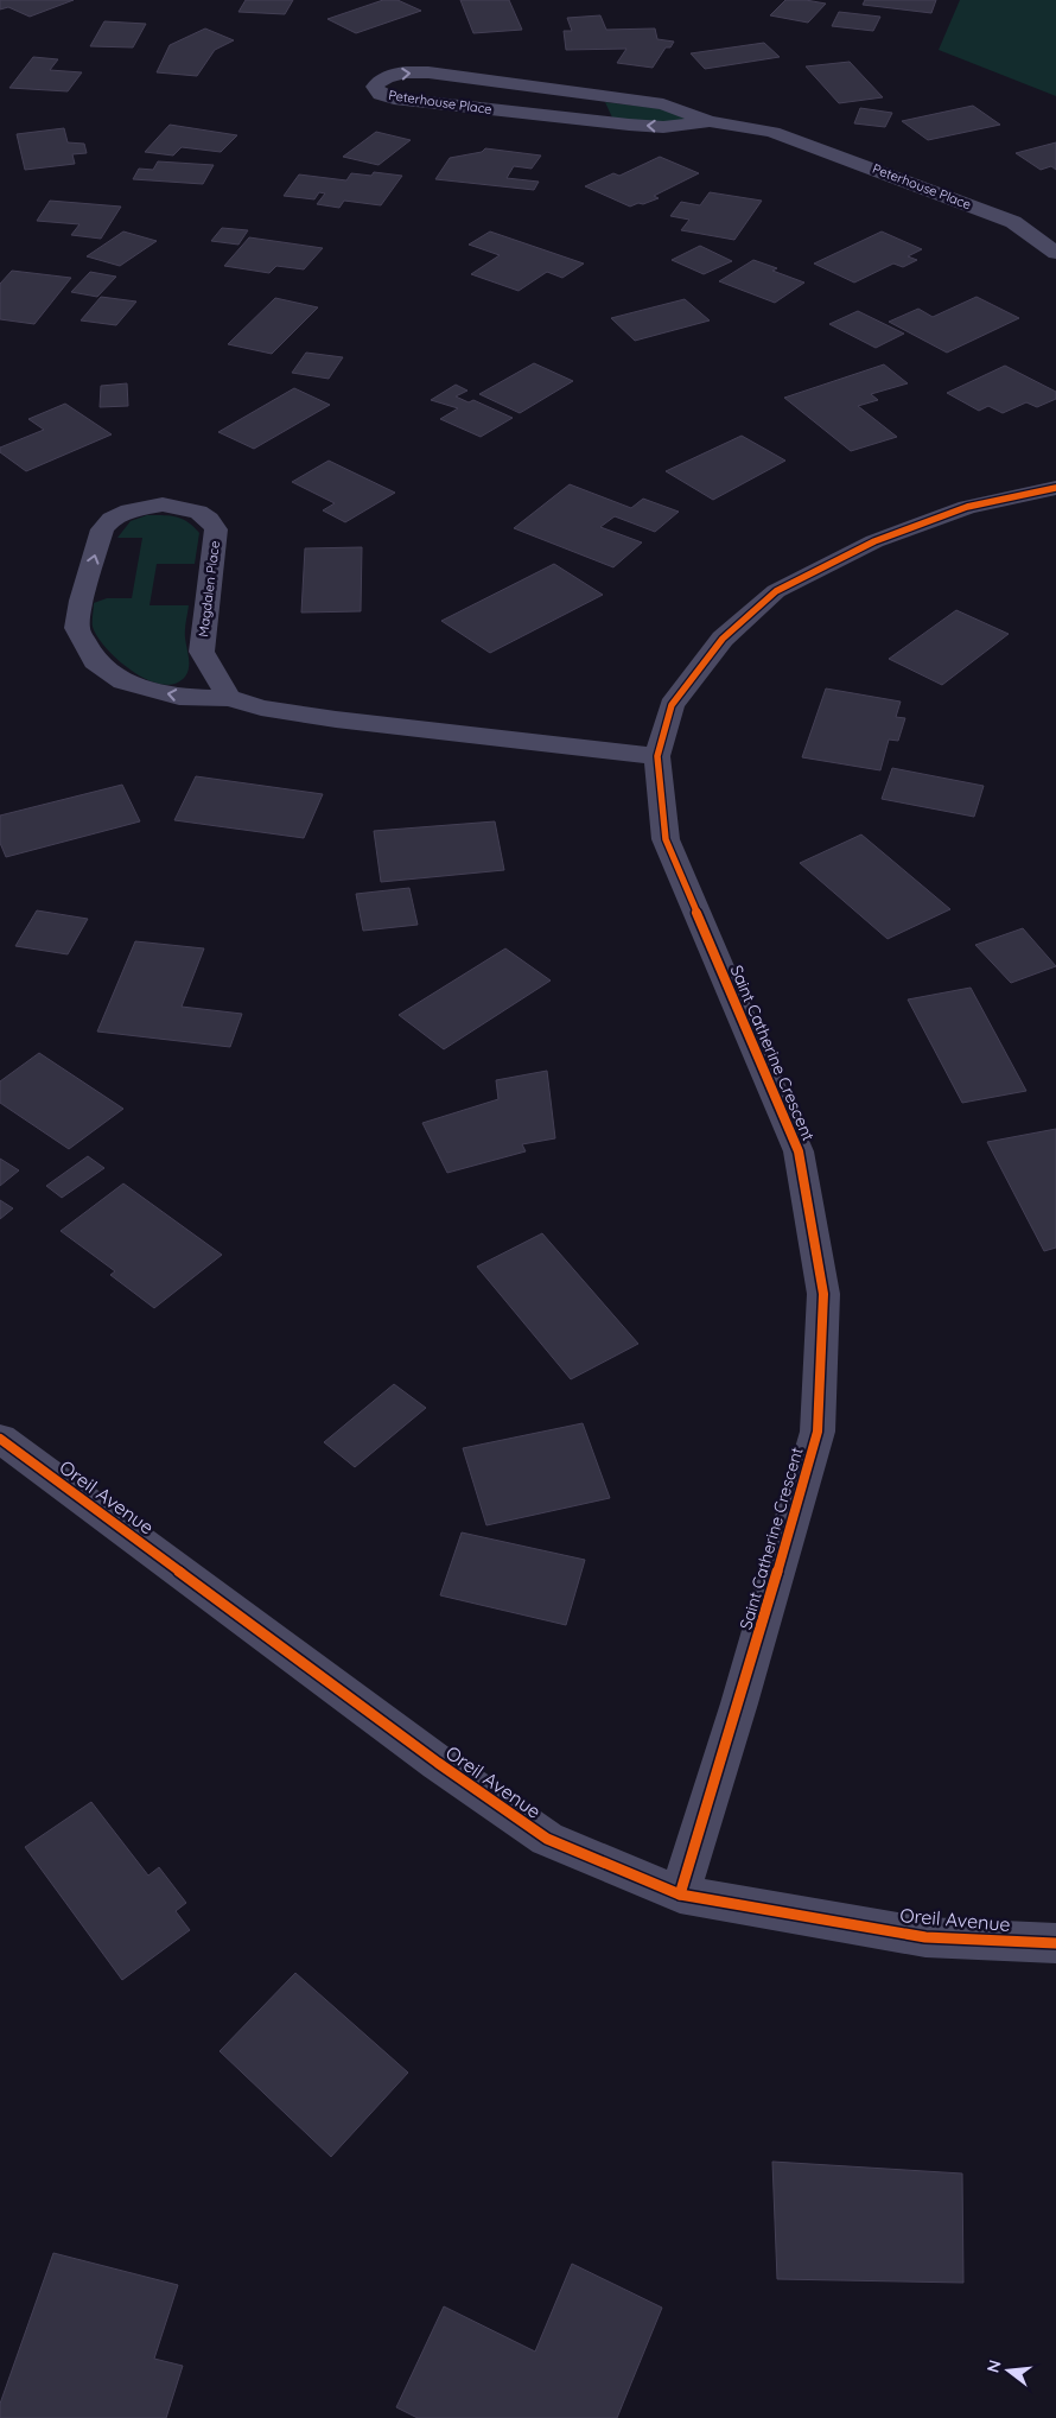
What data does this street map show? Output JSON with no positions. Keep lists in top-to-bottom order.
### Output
{
  "streets": {
    "street": [
      "Peterhouse Place",
      "Magdalen Place",
      "Saint Catherine Crescent",
      "Oreil Avenue"
    ]
  },
  "crossings": [
    ["Magdalen Place", "Saint Catherine Crescent"],
    ["Saint Catherine Crescent", "Oreil Avenue"]
  ],
  "north": "left"
}
